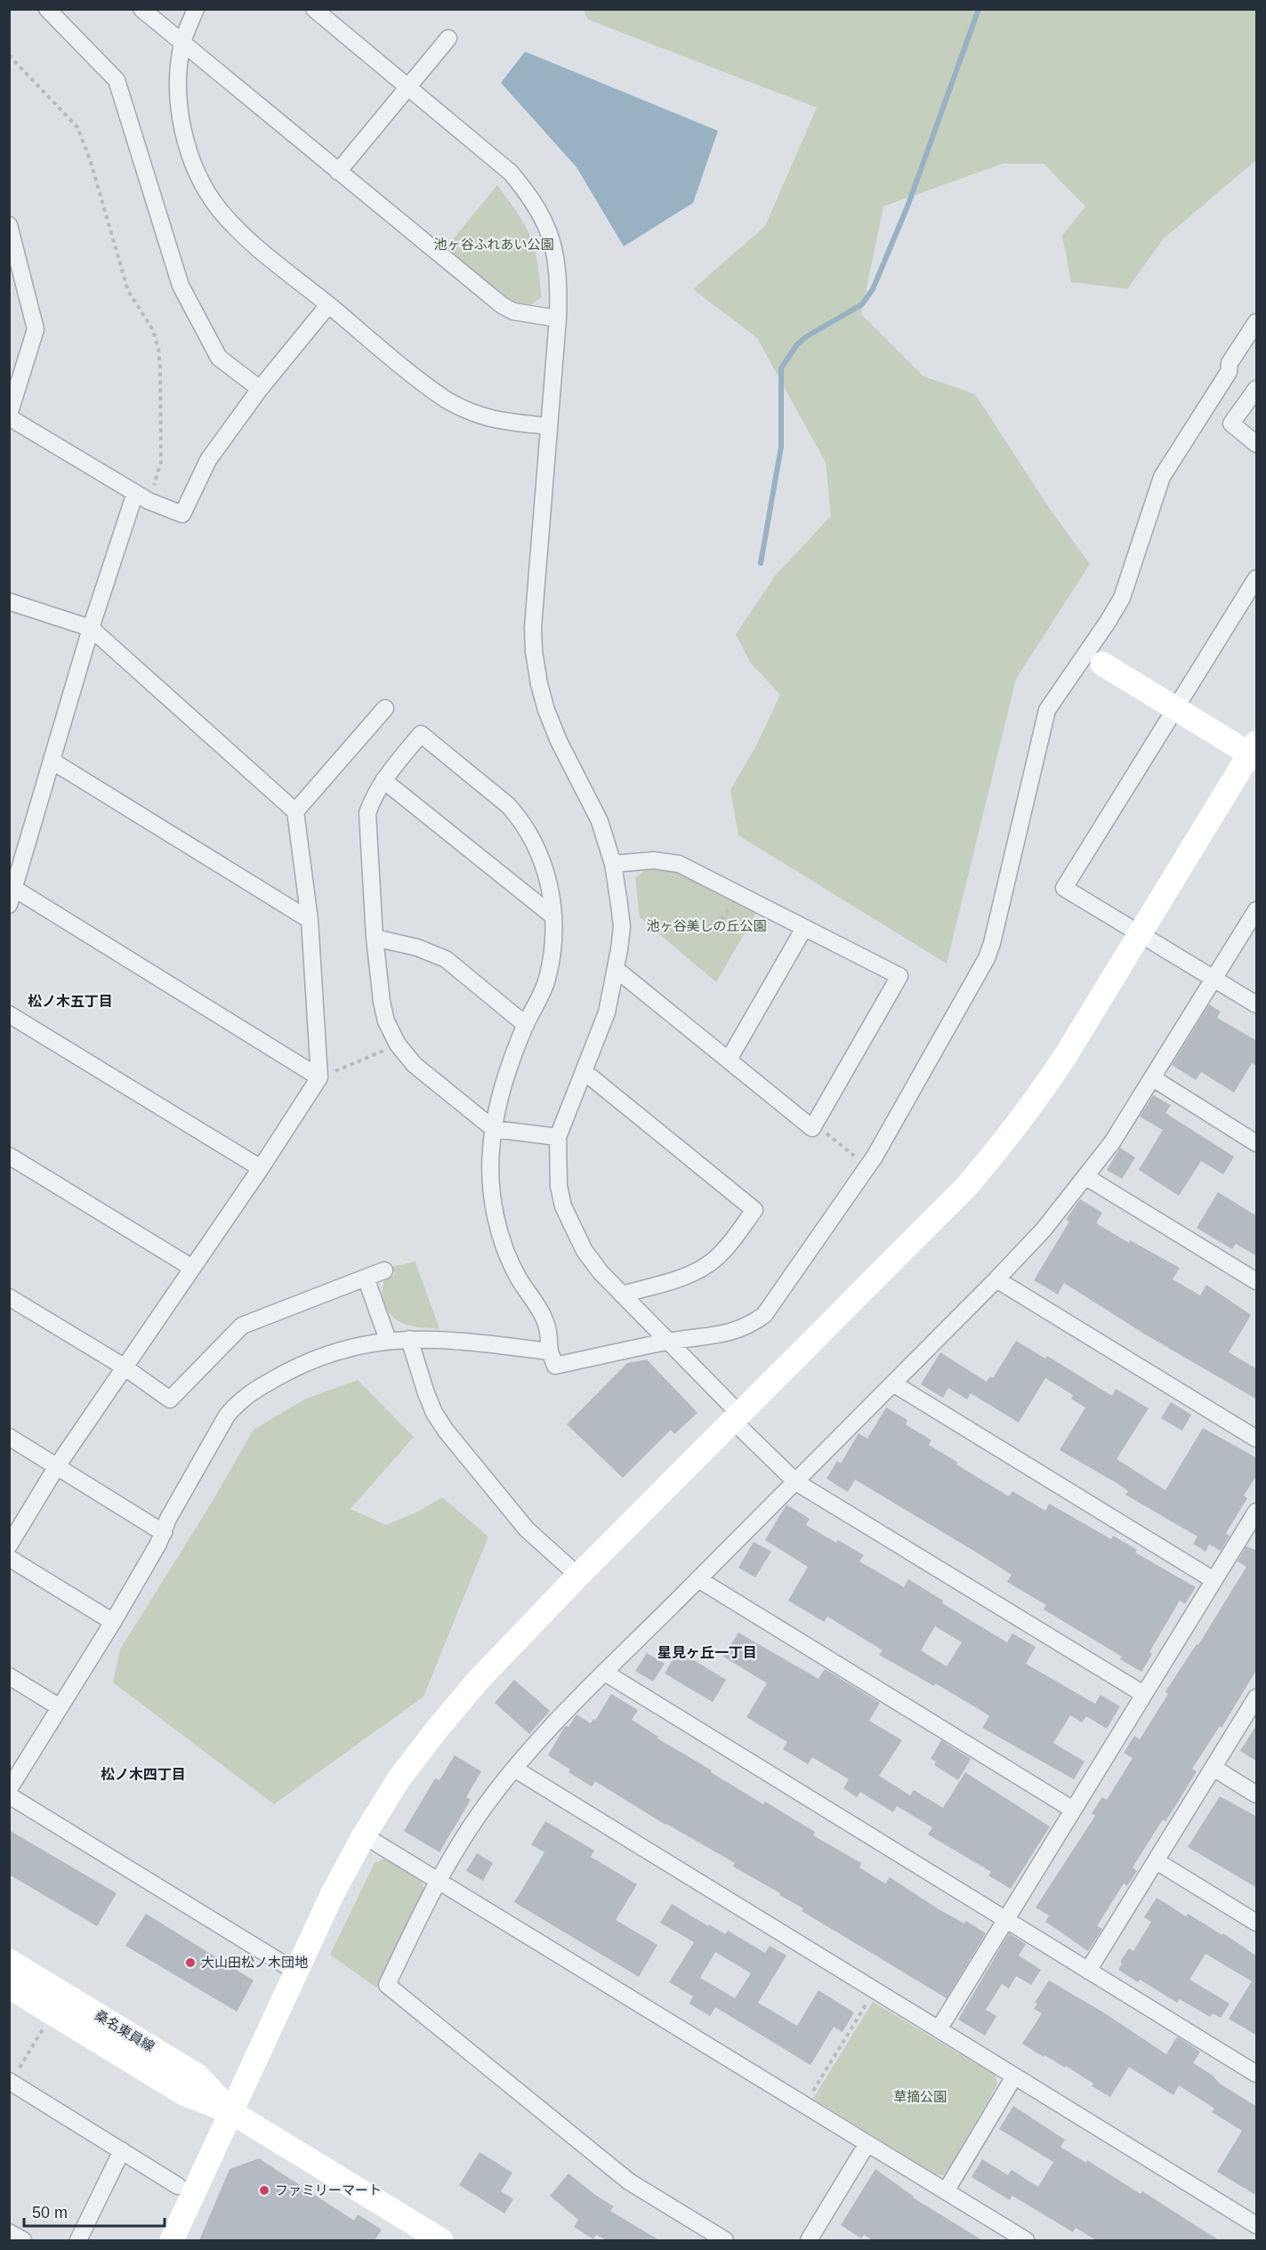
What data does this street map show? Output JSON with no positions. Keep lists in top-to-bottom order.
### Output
{
  "streets": {
    "street": ["桑名東員線"]
  },
  "districts": ["松ノ木五丁目", "星見ヶ丘一丁目", "松ノ木四丁目"],
  "parks": ["池ヶ谷ふれあい公園", "池ヶ谷美しの丘公園", "草摘公園"],
  "places": ["大山田松ノ木団地", "ファミリーマート"],
  "scale_bar": "50 m"
}
